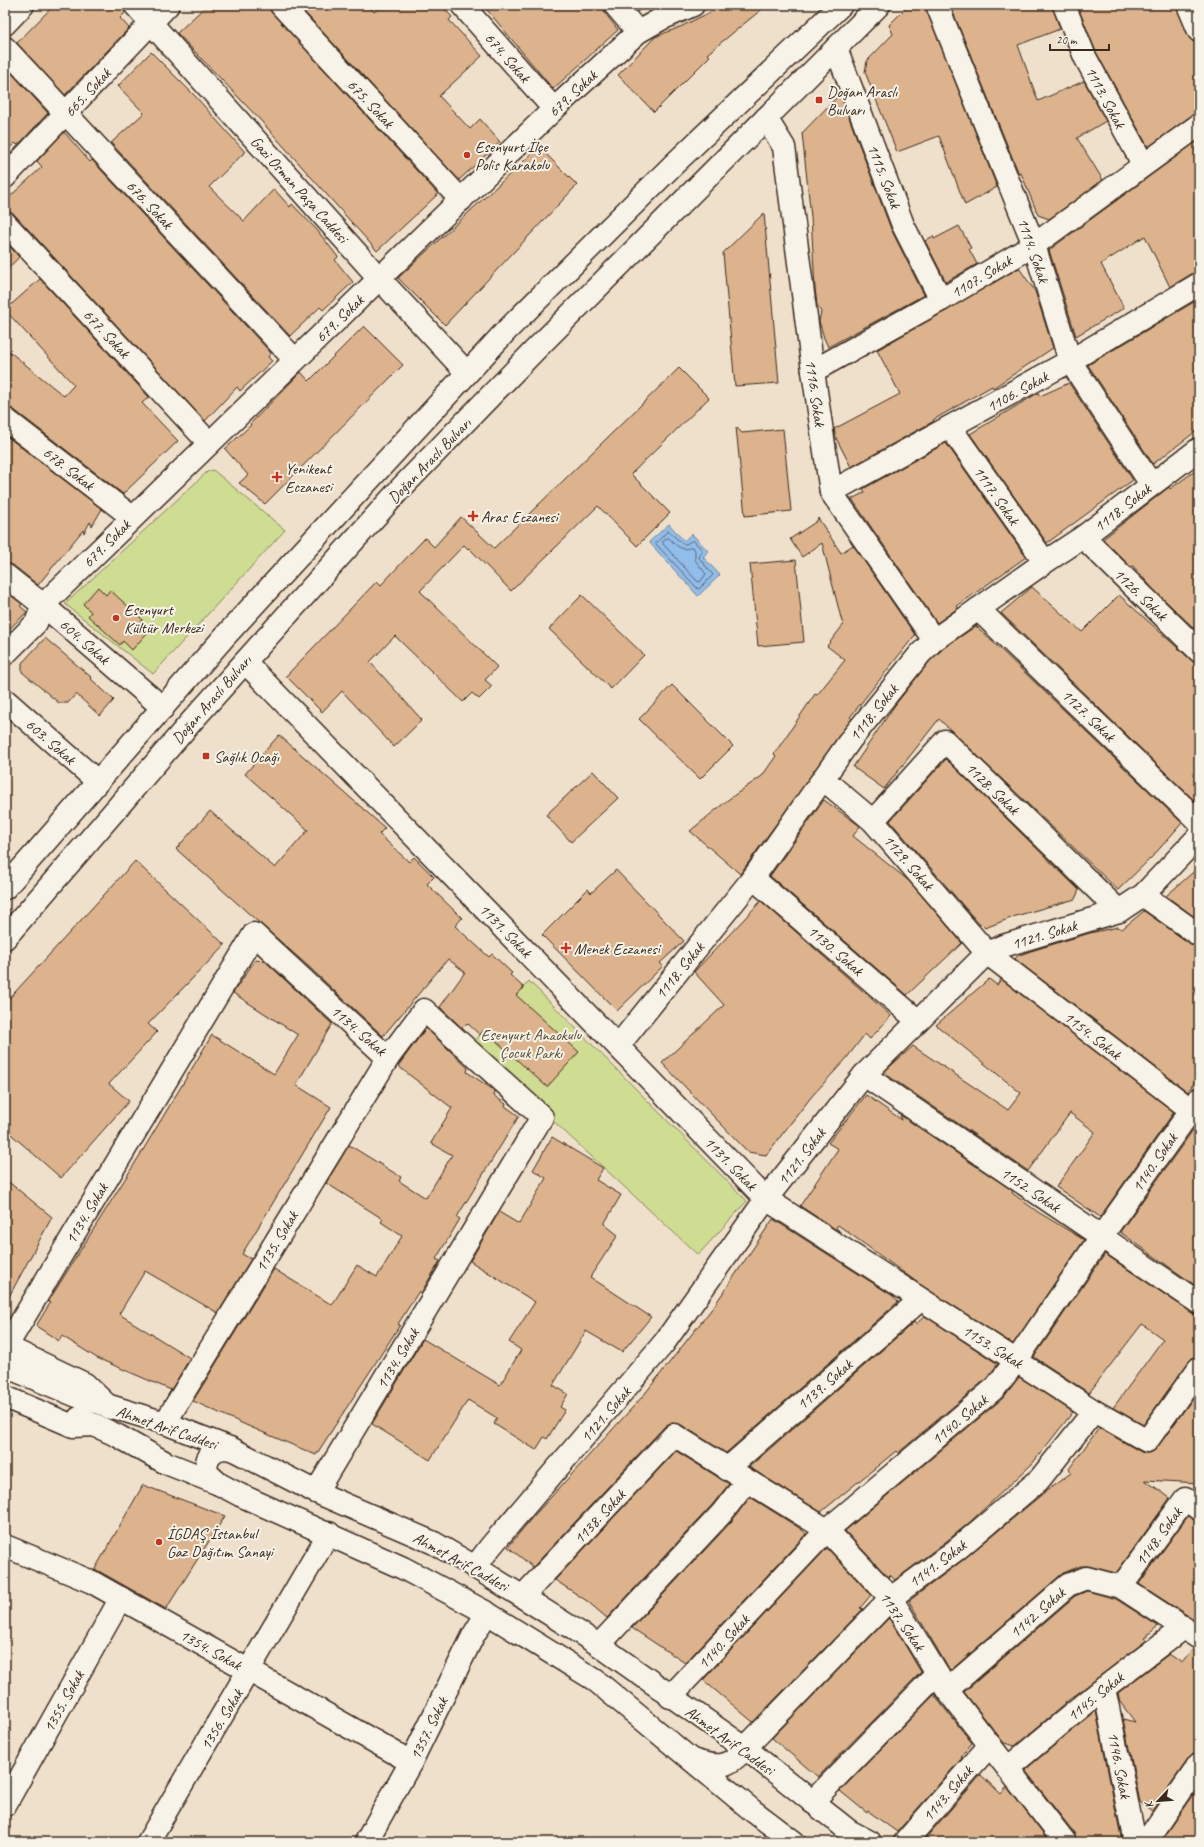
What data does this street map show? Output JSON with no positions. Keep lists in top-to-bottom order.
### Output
{
  "streets": {
    "street": [
      "674. Sokak",
      "665. Sokak",
      "679. Sokak",
      "1113. Sokak",
      "675. Sokak",
      "1115. Sokak",
      "Gazi Osman Paşa Caddesi",
      "676. Sokak",
      "1114. Sokak",
      "1107. Sokak",
      "677. Sokak",
      "1106. Sokak",
      "1116. Sokak",
      "Doğan Araslı Bulvarı",
      "678. Sokak",
      "1117. Sokak",
      "1118. Sokak",
      "1126. Sokak",
      "604. Sokak",
      "1127. Sokak",
      "603. Sokak",
      "1128. Sokak",
      "1129. Sokak",
      "1131. Sokak",
      "1121. Sokak",
      "1130. Sokak",
      "1134. Sokak",
      "1154. Sokak",
      "1140. Sokak",
      "1152. Sokak",
      "1135. Sokak",
      "1153. Sokak",
      "1139. Sokak",
      "Ahmet Arif Caddesi",
      "1138. Sokak",
      "1148. Sokak",
      "1141. Sokak",
      "1142. Sokak",
      "1137. Sokak",
      "1354. Sokak",
      "1145. Sokak",
      "1355. Sokak",
      "1356. Sokak",
      "1357. Sokak",
      "1146. Sokak",
      "1143. Sokak"
    ]
  },
  "crossings": [
    ["674. Sokak", "679. Sokak"],
    ["665. Sokak", "Gazi Osman Paşa Caddesi"],
    ["665. Sokak", "676. Sokak"],
    ["679. Sokak", "675. Sokak"],
    ["679. Sokak", "Gazi Osman Paşa Caddesi"],
    ["679. Sokak", "676. Sokak"],
    ["679. Sokak", "677. Sokak"],
    ["679. Sokak", "678. Sokak"],
    ["679. Sokak", "604. Sokak"],
    ["1113. Sokak", "1107. Sokak"],
    ["1115. Sokak", "1107. Sokak"],
    ["1115. Sokak", "Doğan Araslı Bulvarı"],
    ["Gazi Osman Paşa Caddesi", "Doğan Araslı Bulvarı"],
    ["1114. Sokak", "1107. Sokak"],
    ["1114. Sokak", "1106. Sokak"],
    ["1114. Sokak", "1118. Sokak"],
    ["1107. Sokak", "1116. Sokak"],
    ["1106. Sokak", "1116. Sokak"],
    ["1106. Sokak", "1117. Sokak"],
    ["1116. Sokak", "Doğan Araslı Bulvarı"],
    ["1116. Sokak", "1118. Sokak"],
    ["Doğan Araslı Bulvarı", "604. Sokak"],
    ["Doğan Araslı Bulvarı", "603. Sokak"],
    ["Doğan Araslı Bulvarı", "1131. Sokak"],
    ["1117. Sokak", "1118. Sokak"],
    ["1118. Sokak", "1126. Sokak"],
    ["1118. Sokak", "1127. Sokak"],
    ["1118. Sokak", "1129. Sokak"],
    ["1118. Sokak", "1131. Sokak"],
    ["1118. Sokak", "1130. Sokak"],
    ["1128. Sokak", "1129. Sokak"],
    ["1128. Sokak", "1121. Sokak"],
    ["1129. Sokak", "1121. Sokak"],
    ["1129. Sokak", "1154. Sokak"],
    ["1131. Sokak", "1121. Sokak"],
    ["1131. Sokak", "1153. Sokak"],
    ["1121. Sokak", "1130. Sokak"],
    ["1121. Sokak", "1154. Sokak"],
    ["1121. Sokak", "1152. Sokak"],
    ["1121. Sokak", "1153. Sokak"],
    ["1121. Sokak", "Ahmet Arif Caddesi"],
    ["1134. Sokak", "1135. Sokak"],
    ["1134. Sokak", "Ahmet Arif Caddesi"],
    ["1154. Sokak", "1140. Sokak"],
    ["1140. Sokak", "1152. Sokak"],
    ["1140. Sokak", "1153. Sokak"],
    ["1140. Sokak", "Ahmet Arif Caddesi"],
    ["1140. Sokak", "1137. Sokak"],
    ["1135. Sokak", "Ahmet Arif Caddesi"],
    ["1153. Sokak", "1139. Sokak"],
    ["1153. Sokak", "1141. Sokak"],
    ["1139. Sokak", "1137. Sokak"],
    ["Ahmet Arif Caddesi", "1138. Sokak"],
    ["Ahmet Arif Caddesi", "1141. Sokak"],
    ["Ahmet Arif Caddesi", "1142. Sokak"],
    ["Ahmet Arif Caddesi", "1356. Sokak"],
    ["Ahmet Arif Caddesi", "1357. Sokak"],
    ["1138. Sokak", "1137. Sokak"],
    ["1148. Sokak", "1142. Sokak"],
    ["1141. Sokak", "1137. Sokak"],
    ["1142. Sokak", "1137. Sokak"],
    ["1142. Sokak", "1145. Sokak"],
    ["1137. Sokak", "1145. Sokak"],
    ["1137. Sokak", "1143. Sokak"],
    ["1354. Sokak", "1355. Sokak"],
    ["1354. Sokak", "1356. Sokak"],
    ["1354. Sokak", "1357. Sokak"],
    ["1145. Sokak", "1146. Sokak"]
  ],
  "parks": ["Esenyurt Anaokulu Çocuk Parkı"],
  "places": {
    "transit": ["Doğan Araslı Bulvarı", "Sağlık Ocağı"],
    "other": ["Esenyurt İlçe Polis Karakolu", "Esenyurt Kültür Merkezi", "İGDAŞ İstanbul Gaz Dağıtım Sanayi"],
    "health": ["Yenikent Eczanesi", "Aras Eczanesi", "Menek Eczanesi"]
  },
  "scale_bar": "20 m",
  "north": "bottom left"
}
